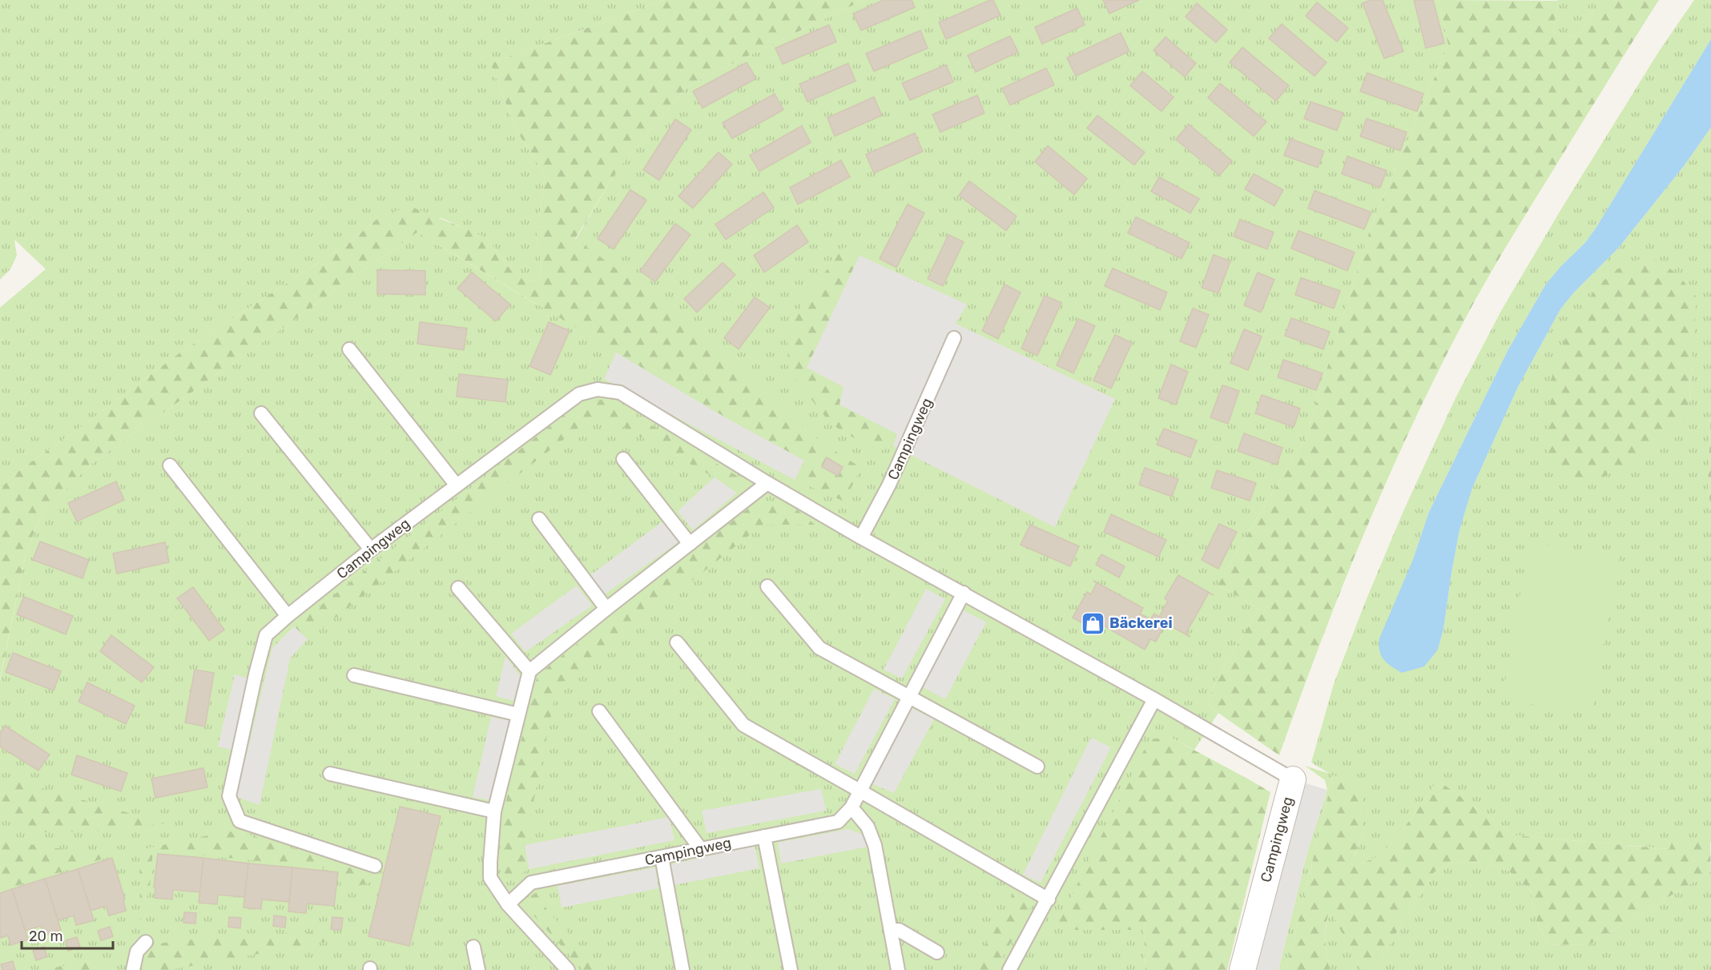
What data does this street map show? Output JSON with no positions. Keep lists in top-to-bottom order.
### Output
{
  "streets": {
    "street": ["Campingweg"]
  },
  "places": {
    "shop": ["Bäckerei"]
  },
  "scale_bar": "20 m"
}
